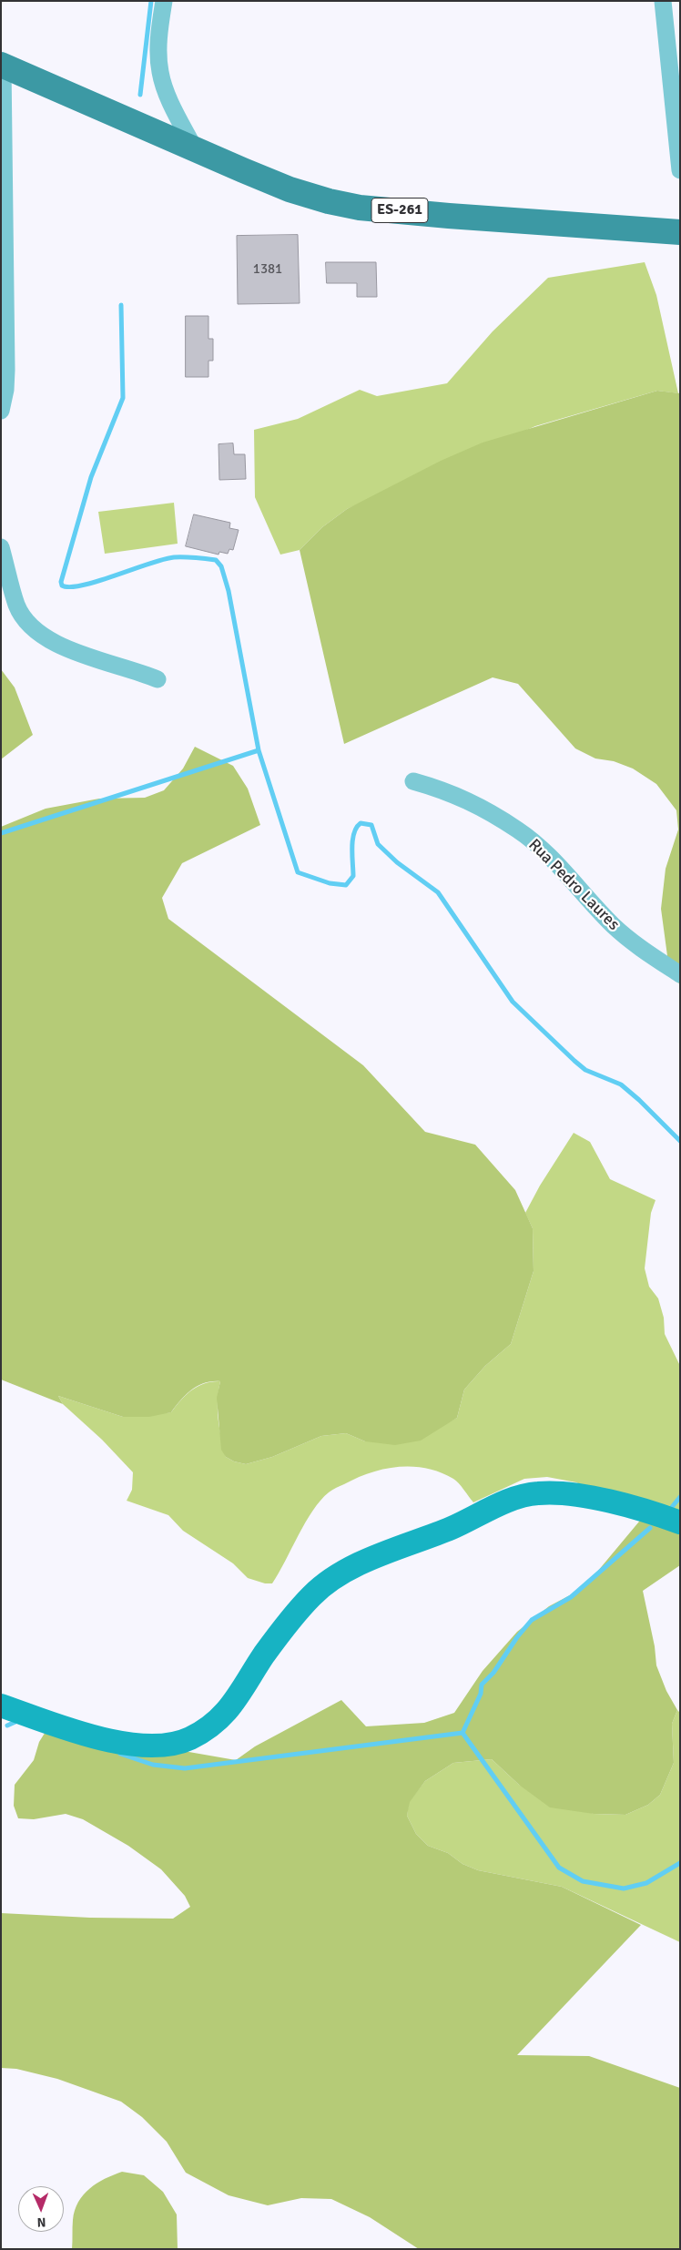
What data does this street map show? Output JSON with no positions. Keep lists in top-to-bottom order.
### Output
{
  "streets": {
    "main road": ["ES-261"],
    "street": ["Rua Pedro Laures"]
  },
  "house_numbers": ["1381"],
  "north": "bottom"
}
